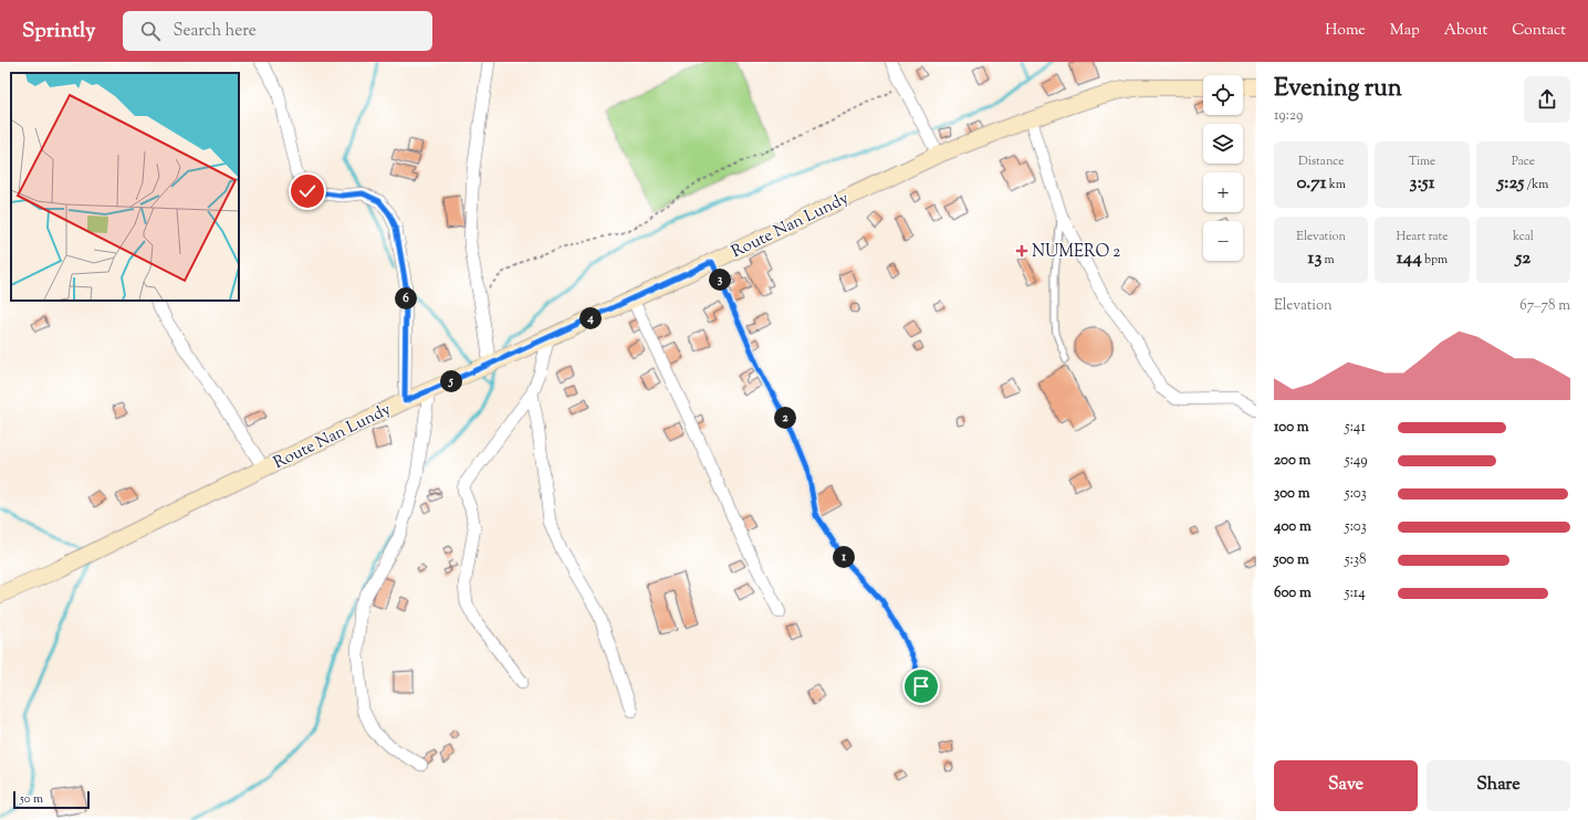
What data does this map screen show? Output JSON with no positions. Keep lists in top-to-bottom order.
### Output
{
  "streets": {
    "main road": ["Route Nan Lundy"]
  },
  "places": {
    "health": ["NUMERO 2"]
  },
  "scale_bar": "50 m",
  "page": {
    "header": "Sprintly",
    "search": "Search here",
    "nav": [
      "Home",
      "Map",
      "About",
      "Contact"
    ],
    "heading": ["Evening run", "19:29"],
    "map_buttons": ["+", "−"],
    "stats": [
      ["Distance", "0.71 km"],
      ["Time", "3:51"],
      ["Pace", "5:25 /km"],
      ["Elevation", "13 m"],
      ["Heart rate", "144 bpm"],
      ["kcal", "52"]
    ],
    "pins": [
      "3",
      "6",
      "4",
      "5",
      "2",
      "1"
    ],
    "chart": ["Elevation", "67–78 m"],
    "list": [
      {
        "name": "100 m",
        "note": "5:41"
      },
      {
        "name": "200 m",
        "note": "5:49"
      },
      {
        "name": "300 m",
        "note": "5:03"
      },
      {
        "name": "400 m",
        "note": "5:03"
      },
      {
        "name": "500 m",
        "note": "5:38"
      },
      {
        "name": "600 m",
        "note": "5:14"
      }
    ],
    "buttons": ["Save", "Share"],
    "scale": "50 m"
  }
}
